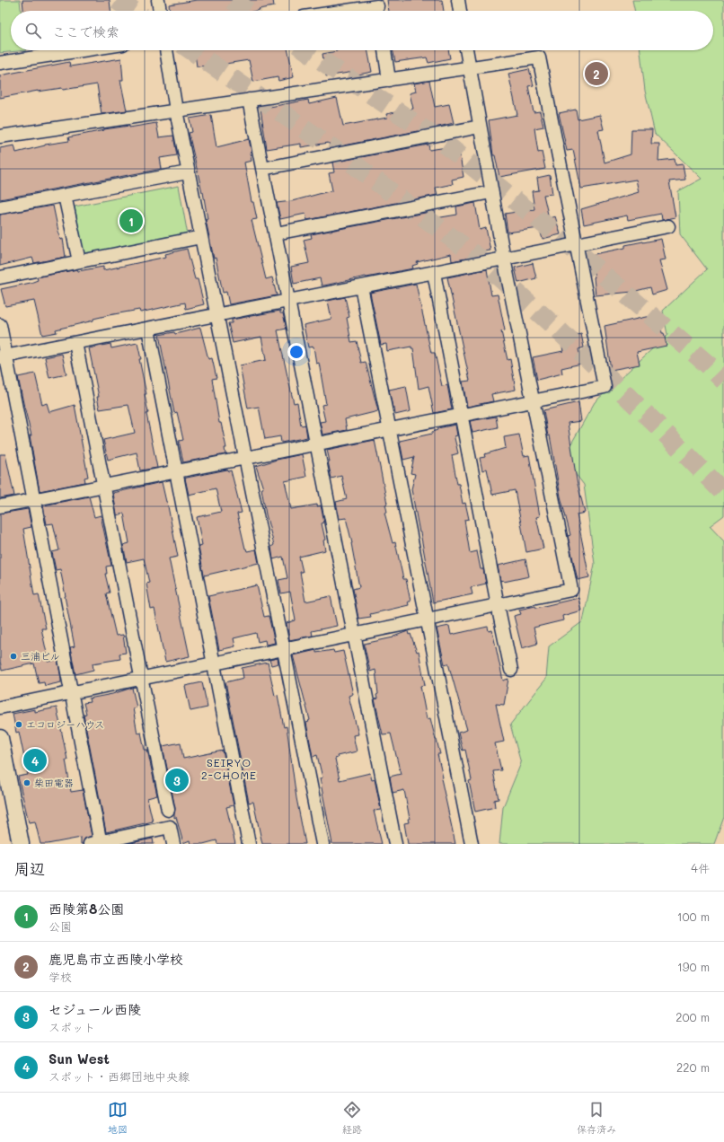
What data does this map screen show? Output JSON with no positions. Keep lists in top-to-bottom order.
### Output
{
  "districts": ["SEIRYO 2-CHOME"],
  "places": ["三浦ビル", "エコロジーハウス", "柴田電器"],
  "page": {
    "search": "ここで検索",
    "pins": [
      "2",
      "1",
      "4",
      "3"
    ],
    "heading": ["周辺", "4件"],
    "list": [
      {
        "mark": "1",
        "name": "西陵第8公園",
        "note": "公園",
        "value": "100 m"
      },
      {
        "mark": "2",
        "name": "鹿児島市立西陵小学校",
        "note": "学校",
        "value": "190 m"
      },
      {
        "mark": "3",
        "name": "セジュール西陵",
        "note": "スポット",
        "value": "200 m"
      },
      {
        "mark": "4",
        "name": "Sun West",
        "note": "スポット · 西郷団地中央線",
        "value": "220 m"
      }
    ],
    "nav": ["地図", "経路", "保存済み"]
  }
}
